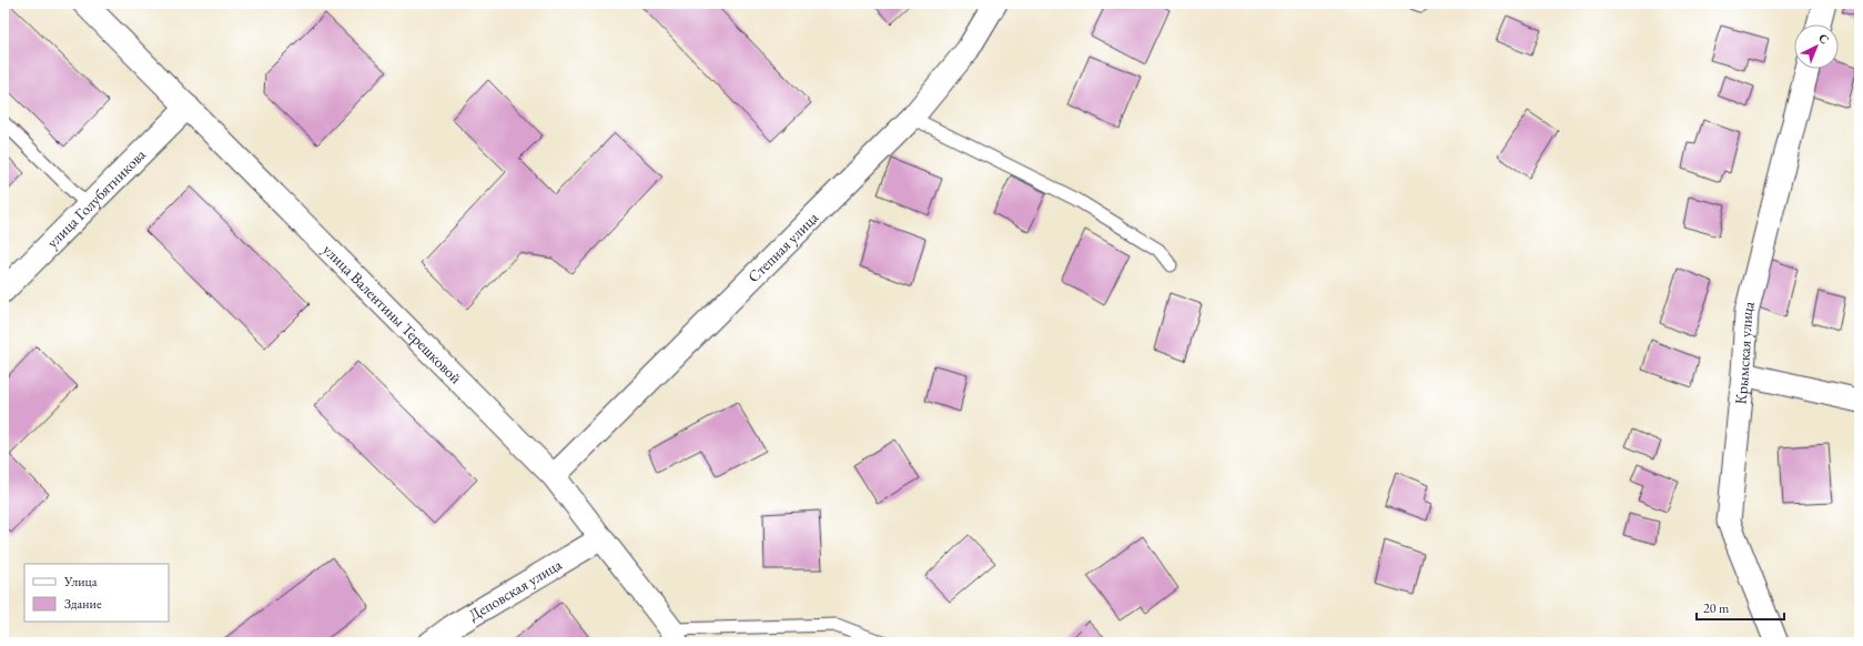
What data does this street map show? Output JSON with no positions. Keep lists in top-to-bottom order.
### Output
{
  "streets": {
    "street": [
      "улица Голубятникова",
      "Степная улица",
      "улица Валентины Терешковой",
      "Крымская улица",
      "Деповская улица"
    ]
  },
  "crossings": [
    ["улица Голубятникова", "улица Валентины Терешковой"],
    ["Степная улица", "улица Валентины Терешковой"],
    ["улица Валентины Терешковой", "Деповская улица"]
  ],
  "legend": ["Улица", "Здание"],
  "scale_bar": "20 m",
  "north": "top right"
}
